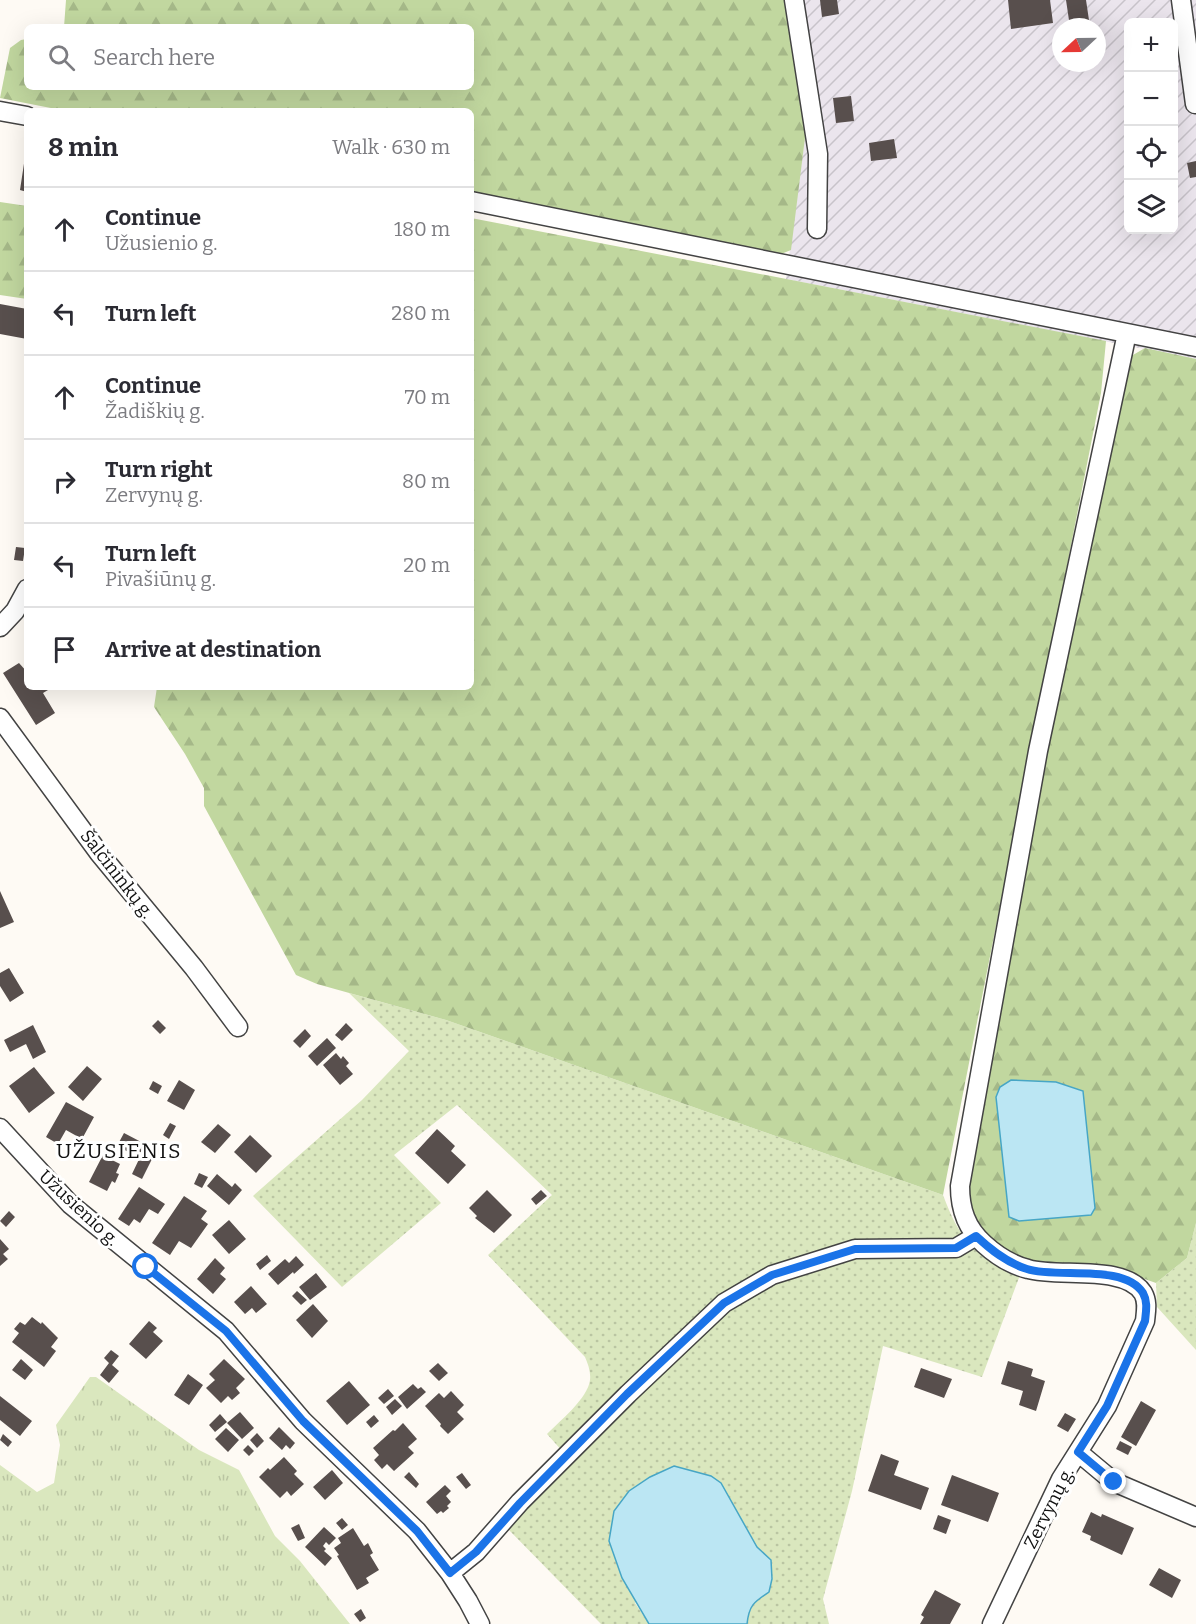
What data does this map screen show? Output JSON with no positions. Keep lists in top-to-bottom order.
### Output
{
  "streets": {
    "street": ["Šalčininkų g.", "Užusienio g.", "Zervynų g."]
  },
  "districts": ["UŽUSIENIS"],
  "north": "left",
  "page": {
    "map_buttons": ["+", "−"],
    "search": "Search here",
    "heading": ["8 min", "Walk · 630 m"],
    "list": [
      ["Continue", "Užusienio g.", "180 m"],
      ["Turn left", "280 m"],
      ["Continue", "Žadiškių g.", "70 m"],
      ["Turn right", "Zervynų g.", "80 m"],
      ["Turn left", "Pivašiūnų g.", "20 m"],
      "Arrive at destination"
    ]
  }
}
